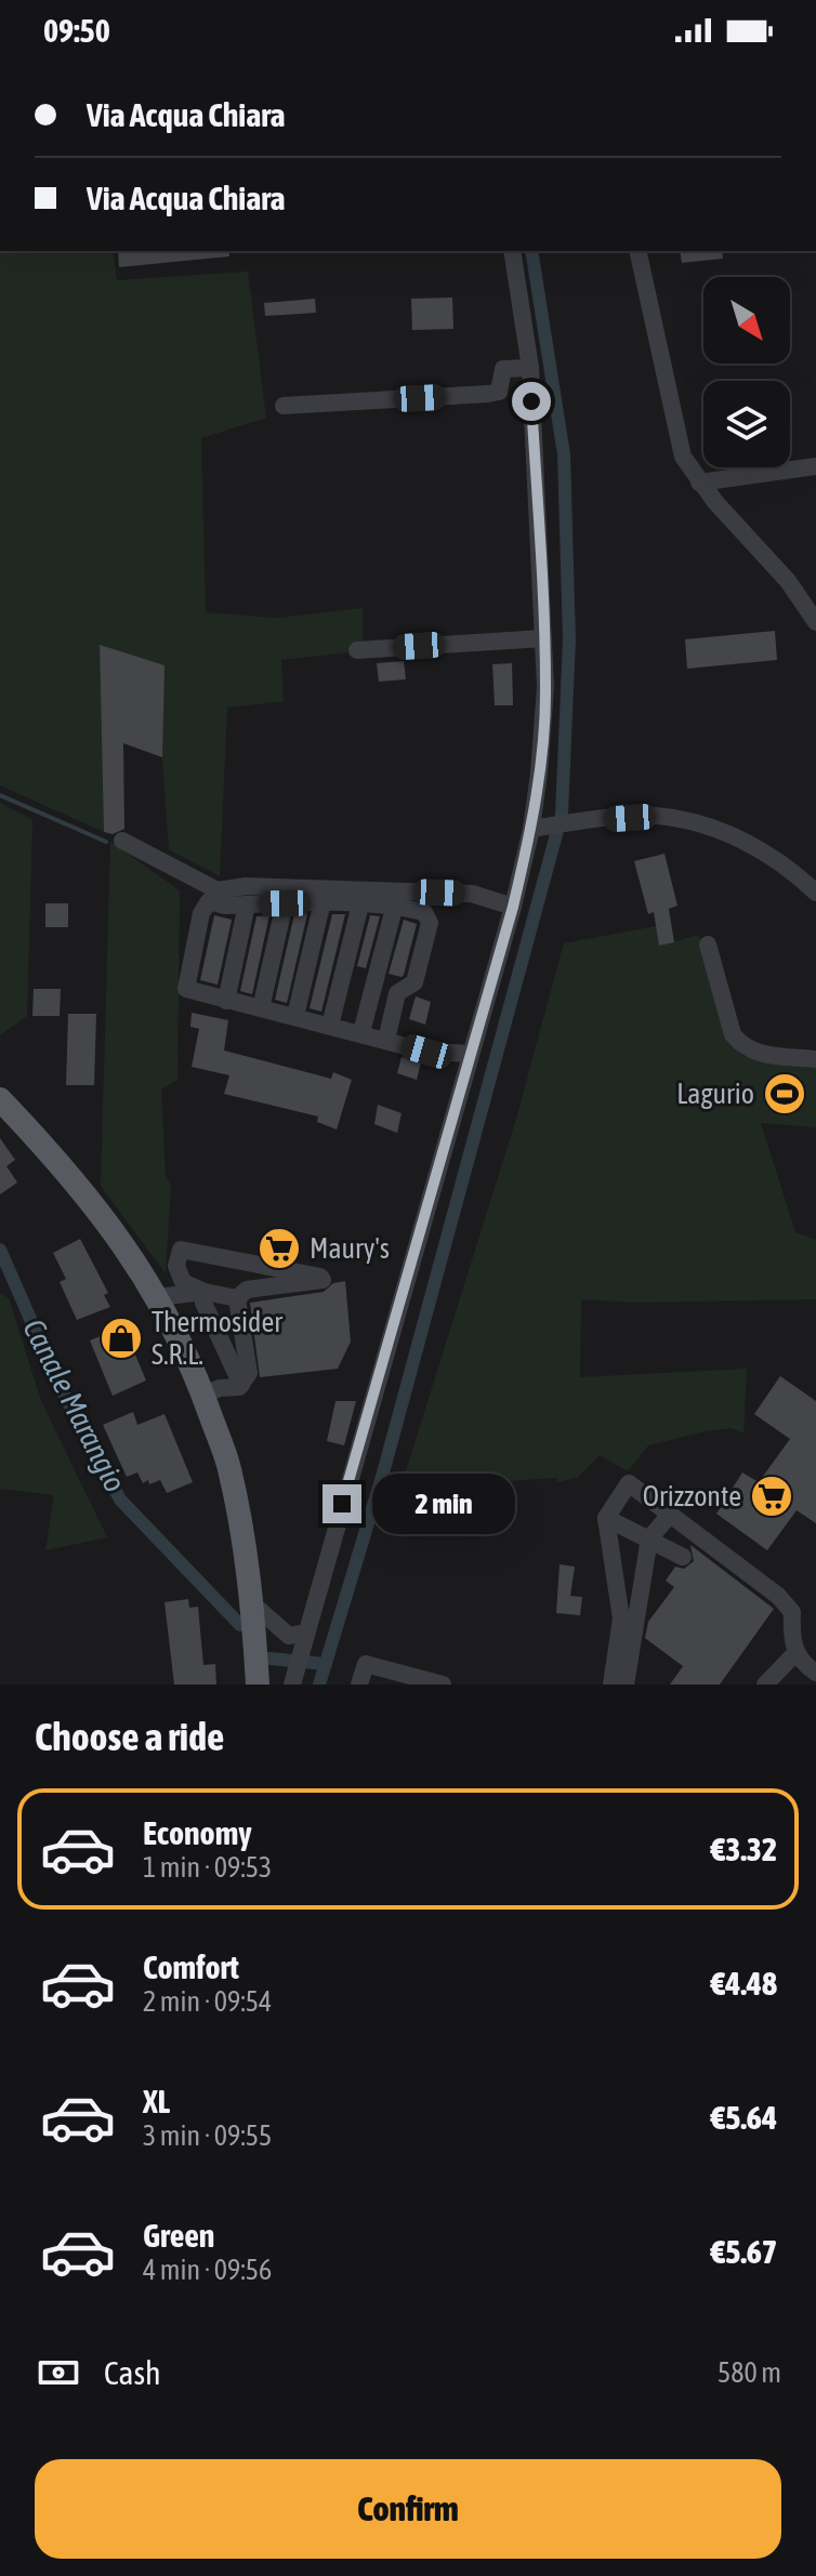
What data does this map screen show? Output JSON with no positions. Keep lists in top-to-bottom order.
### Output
{
  "water": ["Canale Marangio"],
  "places": {
    "sports": ["Lagurio"],
    "supermarket": ["Maury's", "Orizzonte"],
    "shop": ["Thermosider S.R.L."]
  },
  "north": "bottom right",
  "page": {
    "status": "09:50",
    "banner": ["Via Acqua Chiara", "Via Acqua Chiara"],
    "bubble": "2 min",
    "heading": "Choose a ride",
    "list": [
      {
        "name": "Economy",
        "note": "1 min · 09:53",
        "value": "€3.32"
      },
      {
        "name": "Comfort",
        "note": "2 min · 09:54",
        "value": "€4.48"
      },
      {
        "name": "XL",
        "note": "3 min · 09:55",
        "value": "€5.64"
      },
      {
        "name": "Green",
        "note": "4 min · 09:56",
        "value": "€5.67"
      }
    ],
    "pay": ["Cash", "580 m"],
    "buttons": "Confirm"
  }
}
